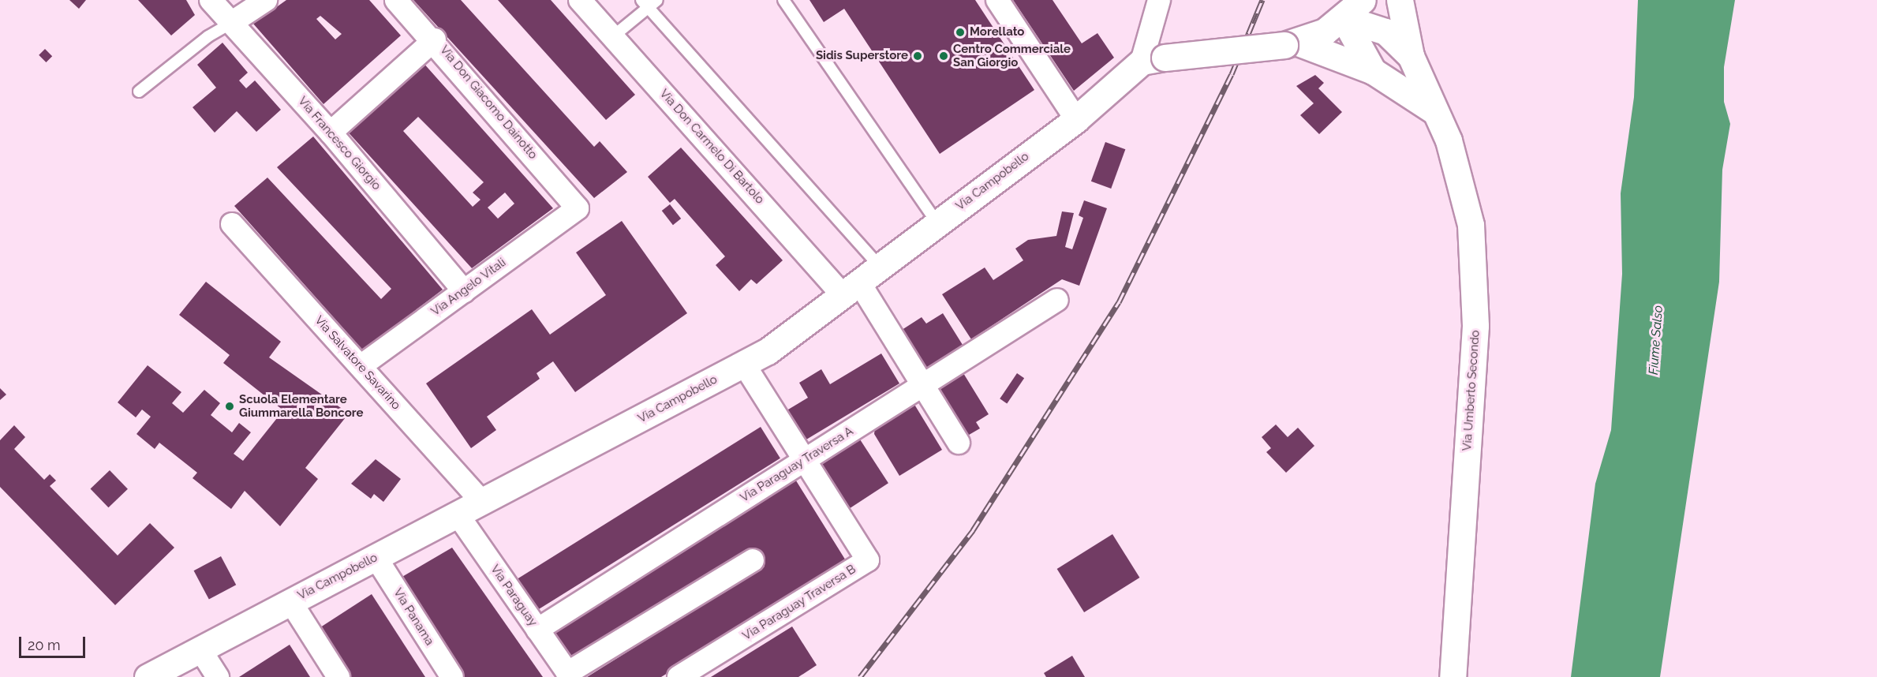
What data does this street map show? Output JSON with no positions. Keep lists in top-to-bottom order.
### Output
{
  "streets": {
    "main road": ["Via Campobello", "Via Umberto Secondo"],
    "street": [
      "Via Don Giacomo Dainotto",
      "Via Francesco Giorgio",
      "Via Don Carmelo Di Bartolo",
      "Via Angelo Vitali",
      "Via Salvatore Savarino",
      "Via Paraguay Traversa A",
      "Via Paraguay",
      "Via Paraguay Traversa B",
      "Via Panama"
    ]
  },
  "crossings": [
    ["Via Don Giacomo Dainotto", "Via Angelo Vitali"],
    ["Via Francesco Giorgio", "Via Angelo Vitali"],
    ["Via Don Carmelo Di Bartolo", "Via Campobello"],
    ["Via Don Carmelo Di Bartolo", "Via Paraguay Traversa A"],
    ["Via Campobello", "Via Salvatore Savarino"],
    ["Via Campobello", "Via Paraguay"],
    ["Via Campobello", "Via Paraguay Traversa B"],
    ["Via Campobello", "Via Panama"],
    ["Via Angelo Vitali", "Via Salvatore Savarino"],
    ["Via Paraguay Traversa A", "Via Paraguay"],
    ["Via Paraguay Traversa A", "Via Paraguay Traversa B"]
  ],
  "water": ["Fiume Salso"],
  "places": [
    "Morellato",
    "Sidis Superstore",
    "Centro Commerciale San Giorgio",
    "Scuola Elementare Giummarella Boncore"
  ],
  "scale_bar": "20 m"
}
